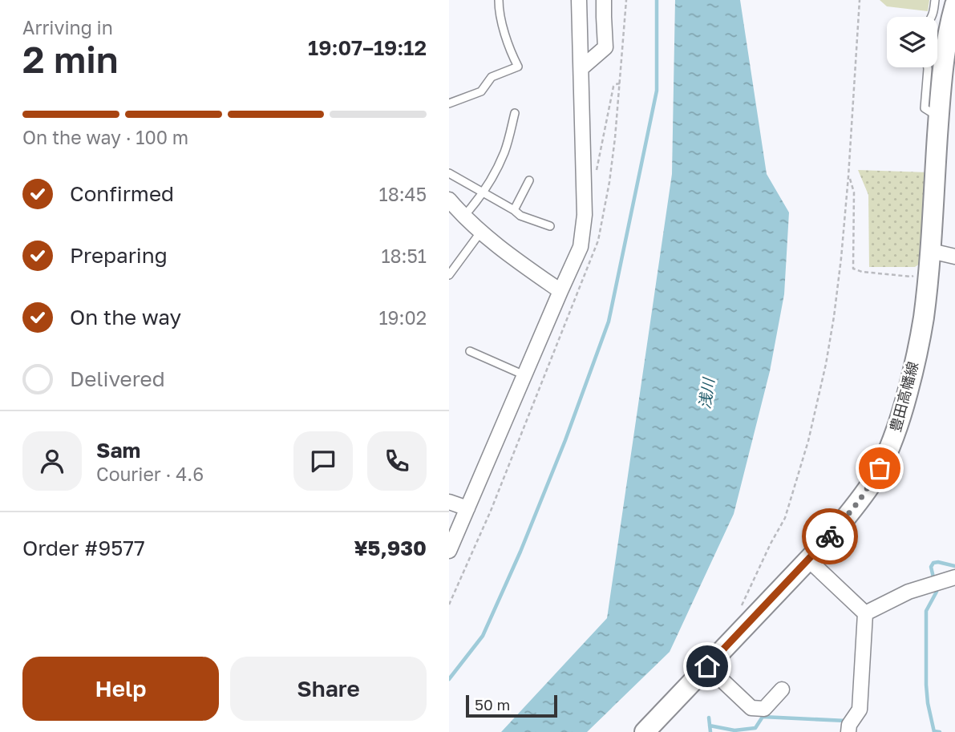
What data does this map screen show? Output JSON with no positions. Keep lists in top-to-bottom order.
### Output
{
  "streets": {
    "main road": ["豊田高幡線"]
  },
  "water": ["浅川"],
  "scale_bar": "50 m",
  "page": {
    "heading": ["2 min", "Arriving in", "19:07–19:12"],
    "panel": [
      "Sam",
      "Courier · 4.6",
      "Order #9577",
      "¥5,930"
    ],
    "bar": "On the way · 100 m",
    "list": [
      ["Confirmed", "18:45"],
      ["Preparing", "18:51"],
      ["On the way", "19:02"],
      "Delivered"
    ],
    "buttons": ["Help", "Share"],
    "scale": "50 m"
  }
}
